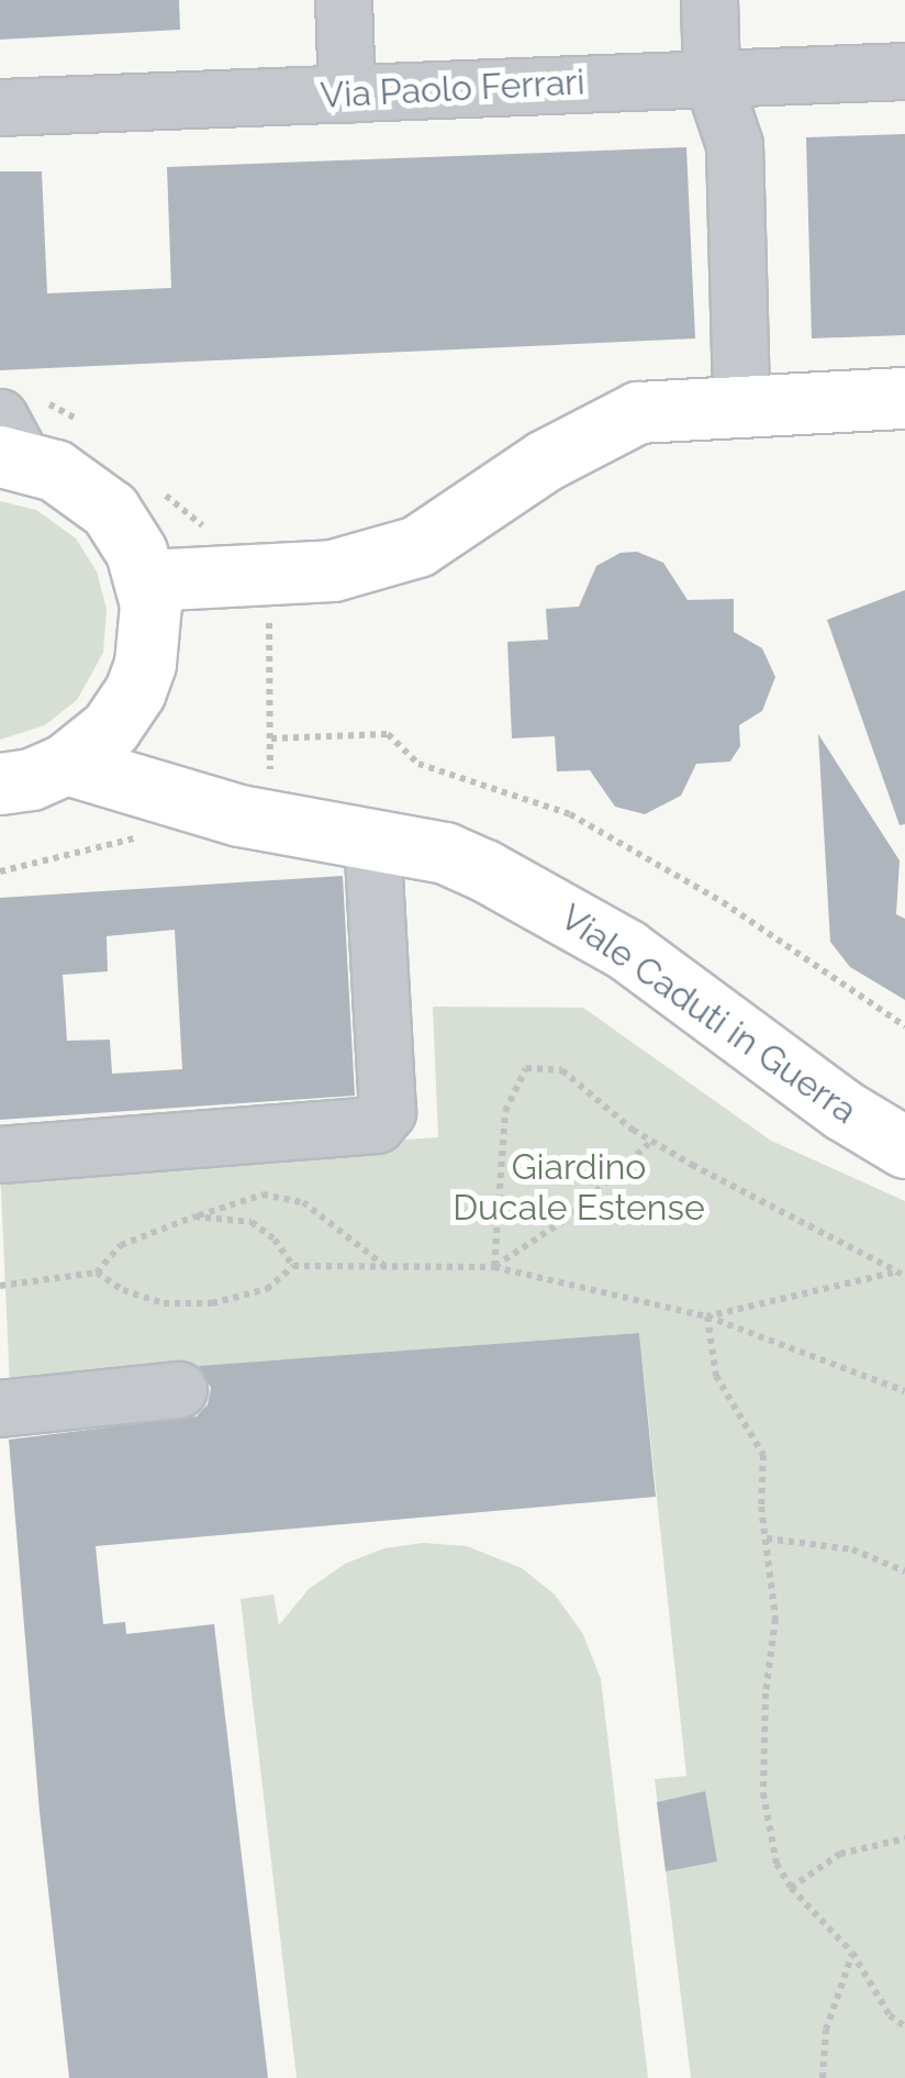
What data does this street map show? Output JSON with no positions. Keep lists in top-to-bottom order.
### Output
{
  "streets": {
    "main road": ["Viale Caduti in Guerra"],
    "street": ["Via Paolo Ferrari"]
  },
  "parks": ["Giardino Ducale Estense"]
}
